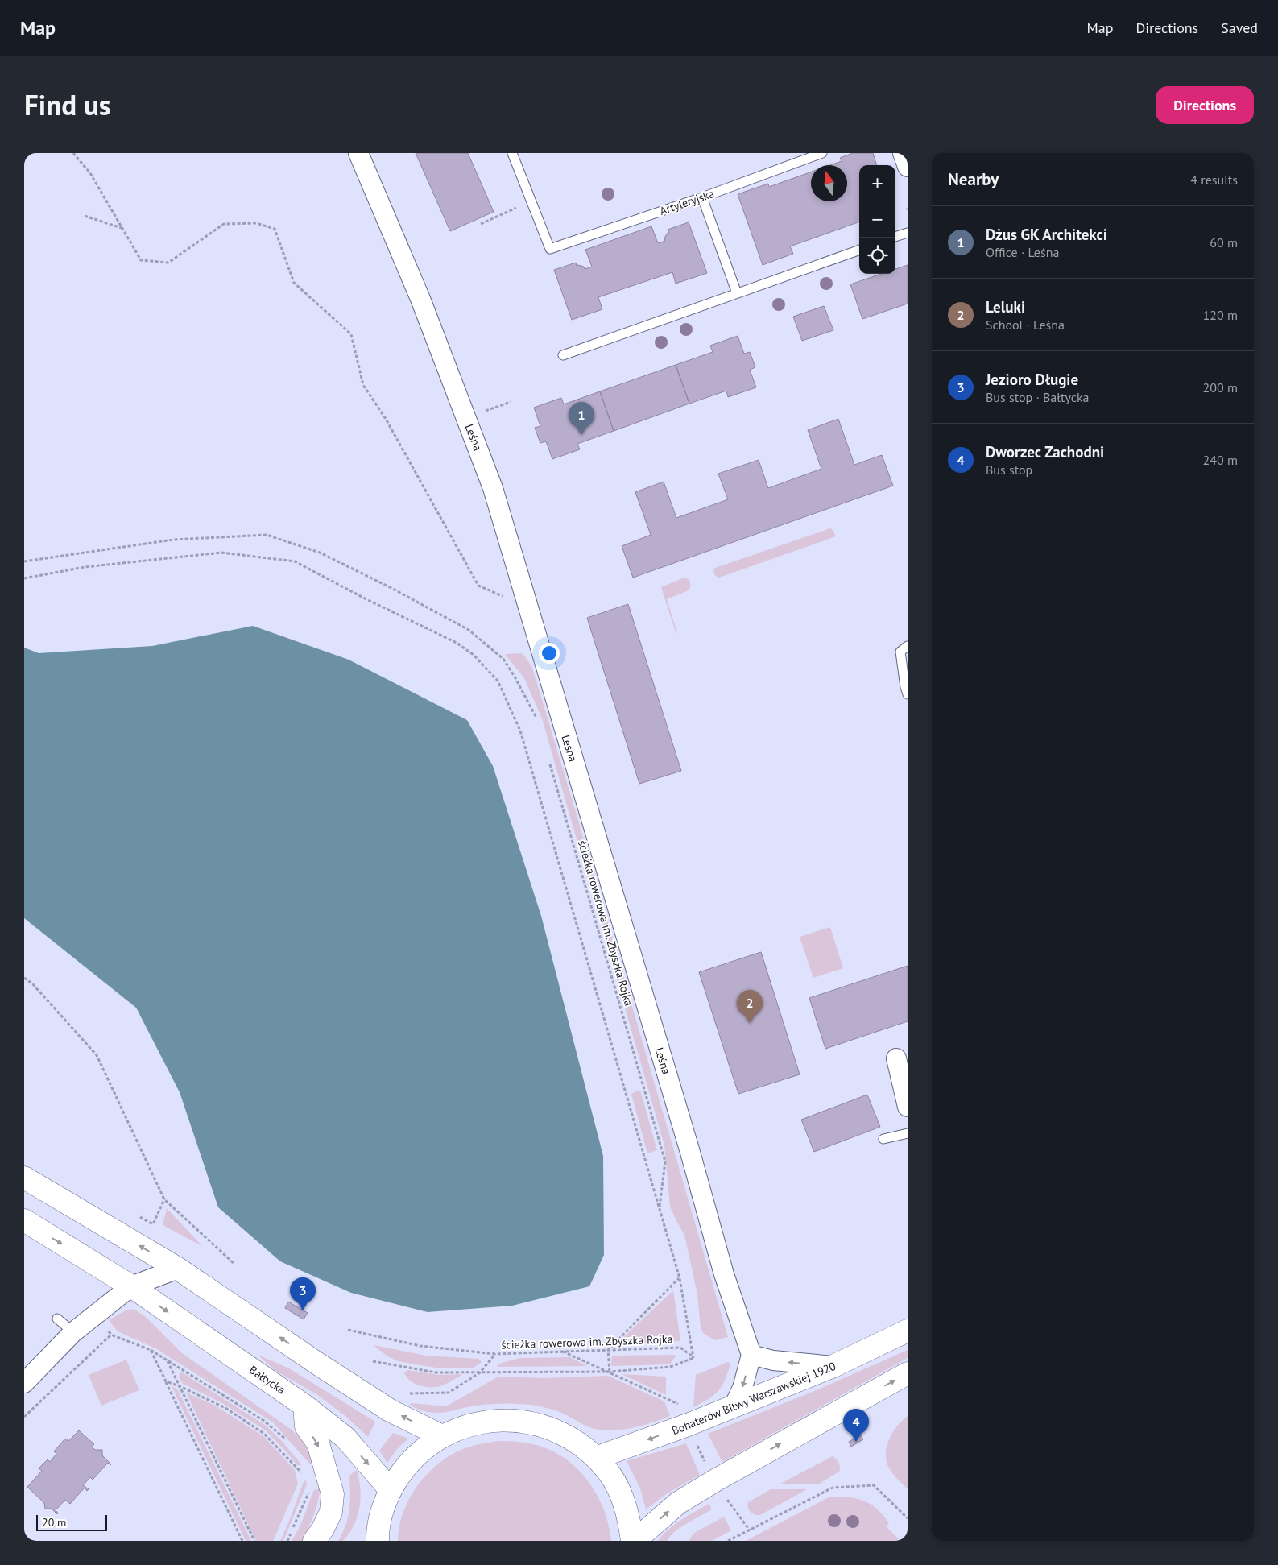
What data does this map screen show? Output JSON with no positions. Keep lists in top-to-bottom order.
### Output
{
  "streets": {
    "main road": ["Bałtycka", "Bohaterów Bitwy Warszawskiej 1920"],
    "street": ["Leśna"],
    "lane": ["Artyleryjska"],
    "path": ["ścieżka rowerowa im. Zbyszka Rojka"]
  },
  "scale_bar": "20 m",
  "north": "top",
  "page": {
    "header": "Map",
    "nav": ["Map", "Directions", "Saved"],
    "title": "Find us",
    "buttons": "Directions",
    "heading": ["Nearby", "4 results"],
    "map_buttons": ["+", "−"],
    "list": [
      {
        "mark": "1",
        "name": "Dżus GK Architekci",
        "note": "Office · Leśna",
        "value": "60 m"
      },
      {
        "mark": "2",
        "name": "Leluki",
        "note": "School · Leśna",
        "value": "120 m"
      },
      {
        "mark": "3",
        "name": "Jezioro Długie",
        "note": "Bus stop · Bałtycka",
        "value": "200 m"
      },
      {
        "mark": "4",
        "name": "Dworzec Zachodni",
        "note": "Bus stop",
        "value": "240 m"
      }
    ],
    "pins": [
      "1",
      "2",
      "3",
      "4"
    ],
    "scale": "20 m"
  }
}
